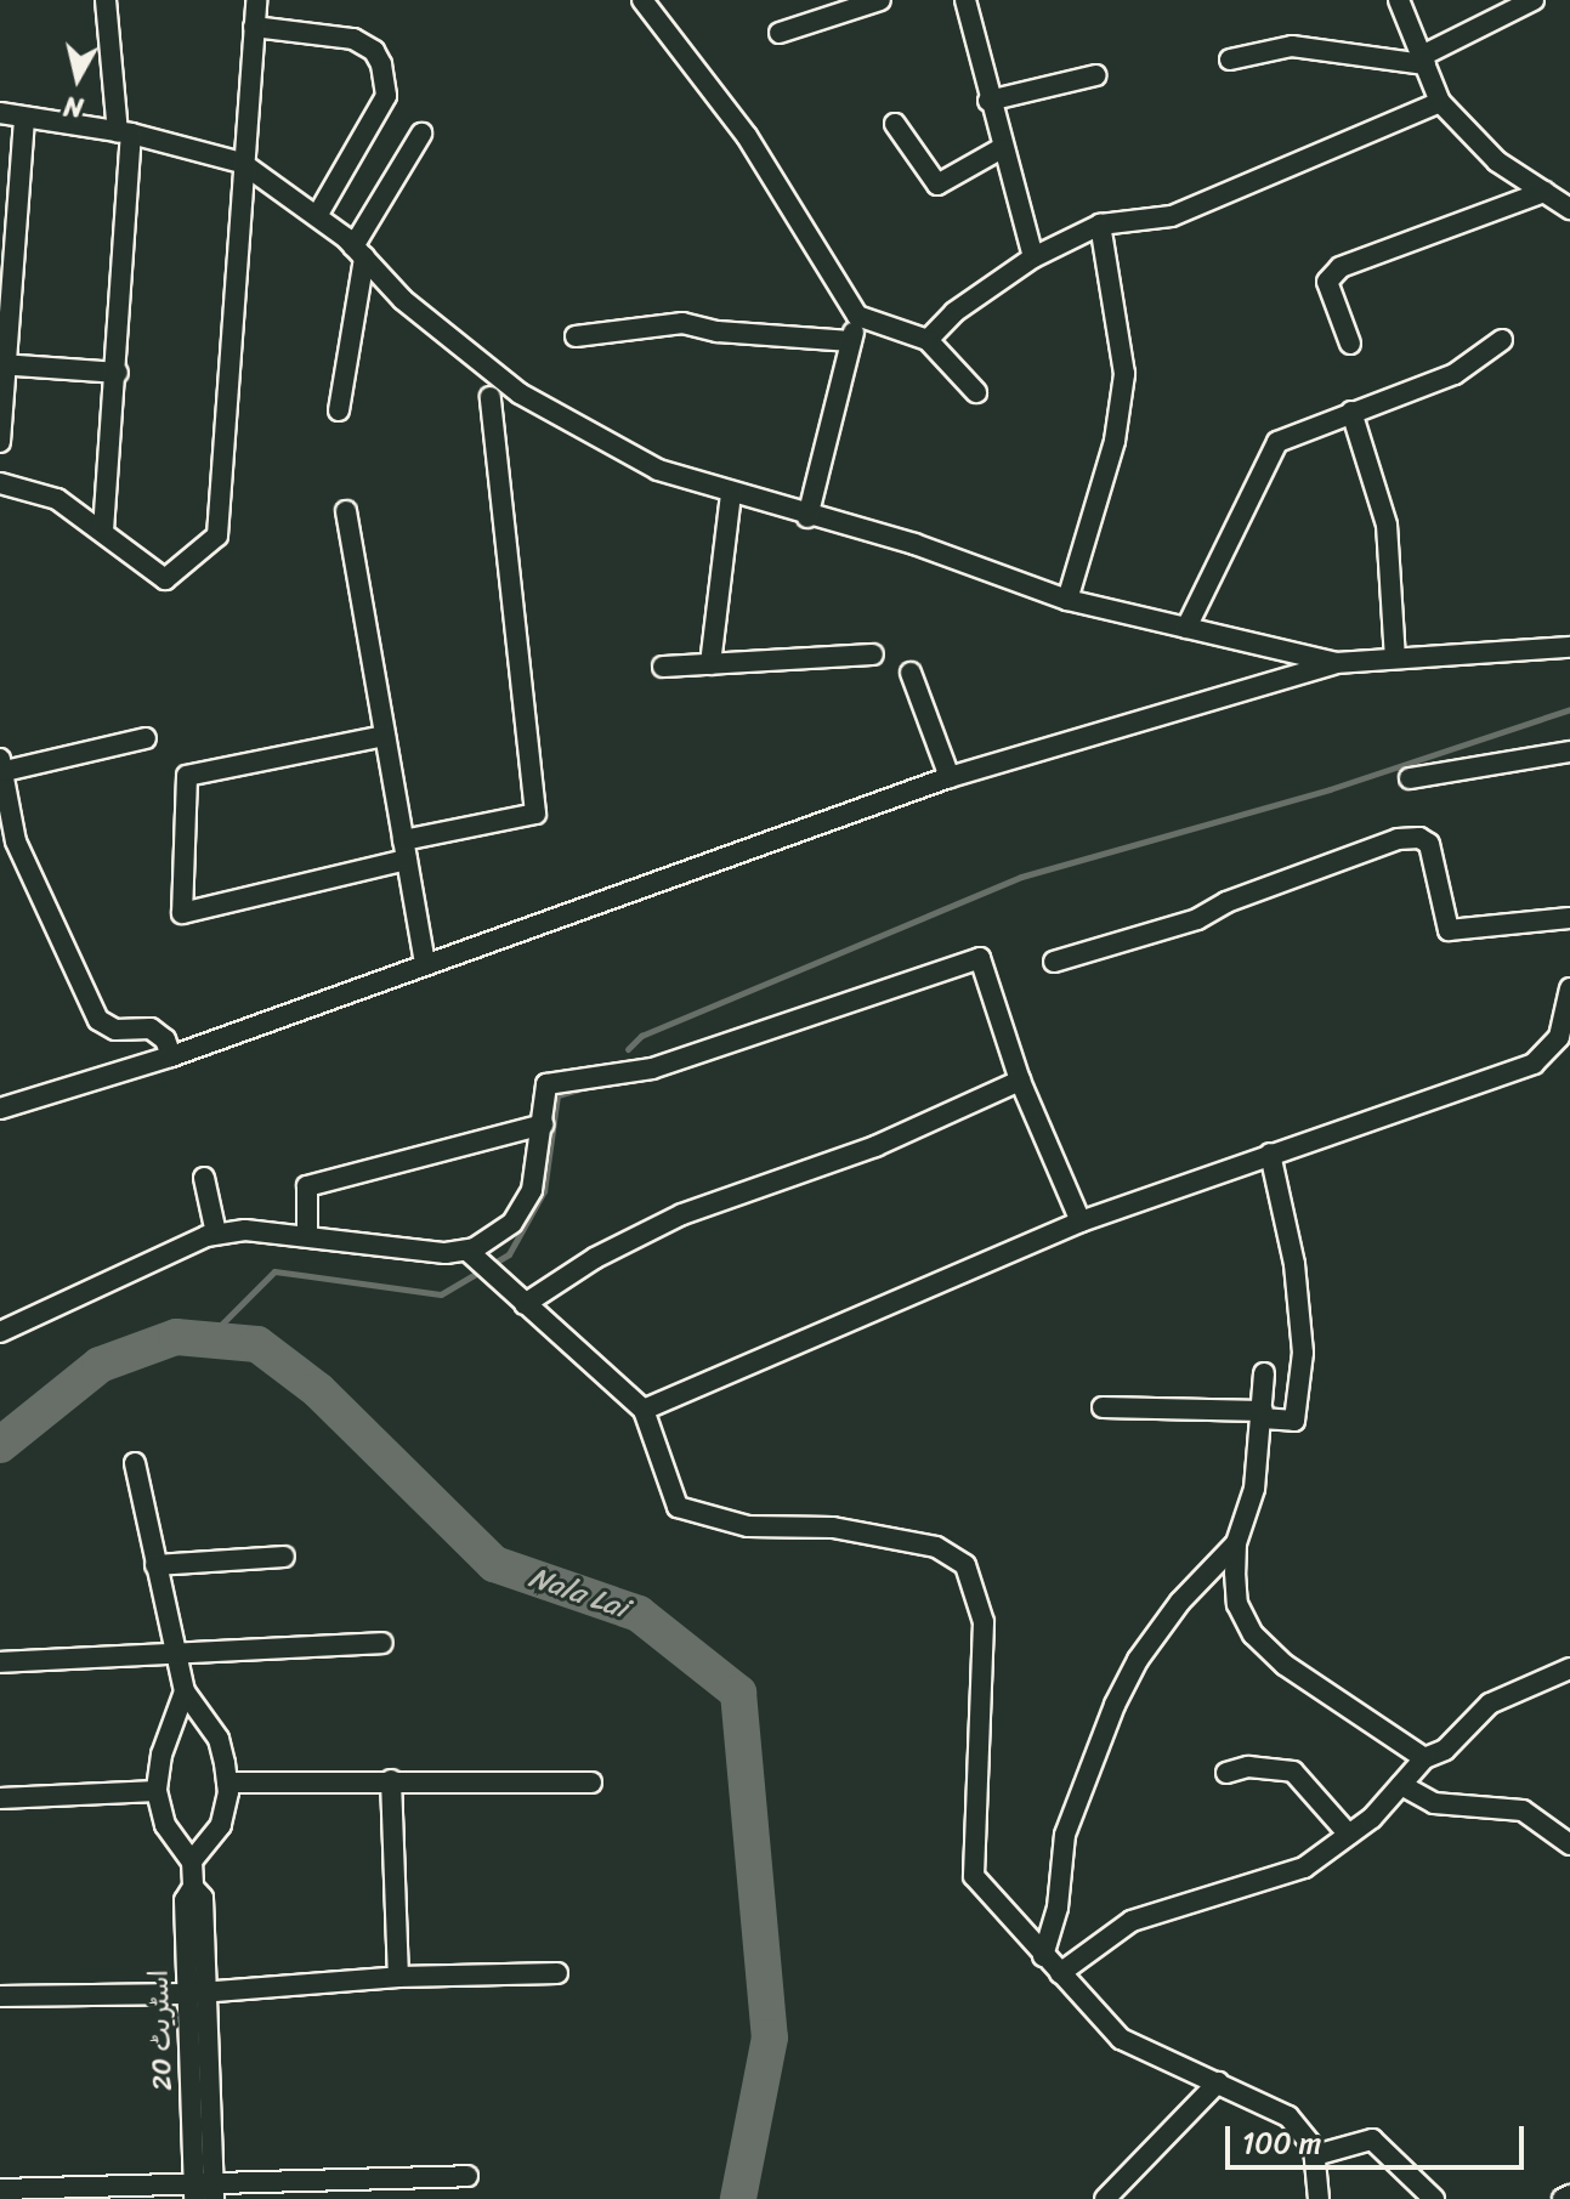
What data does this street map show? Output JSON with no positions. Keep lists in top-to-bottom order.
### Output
{
  "streets": {
    "street": ["اسٹریٹ 20"]
  },
  "water": ["Nala Lai"],
  "scale_bar": "100 m",
  "north": "bottom"
}
